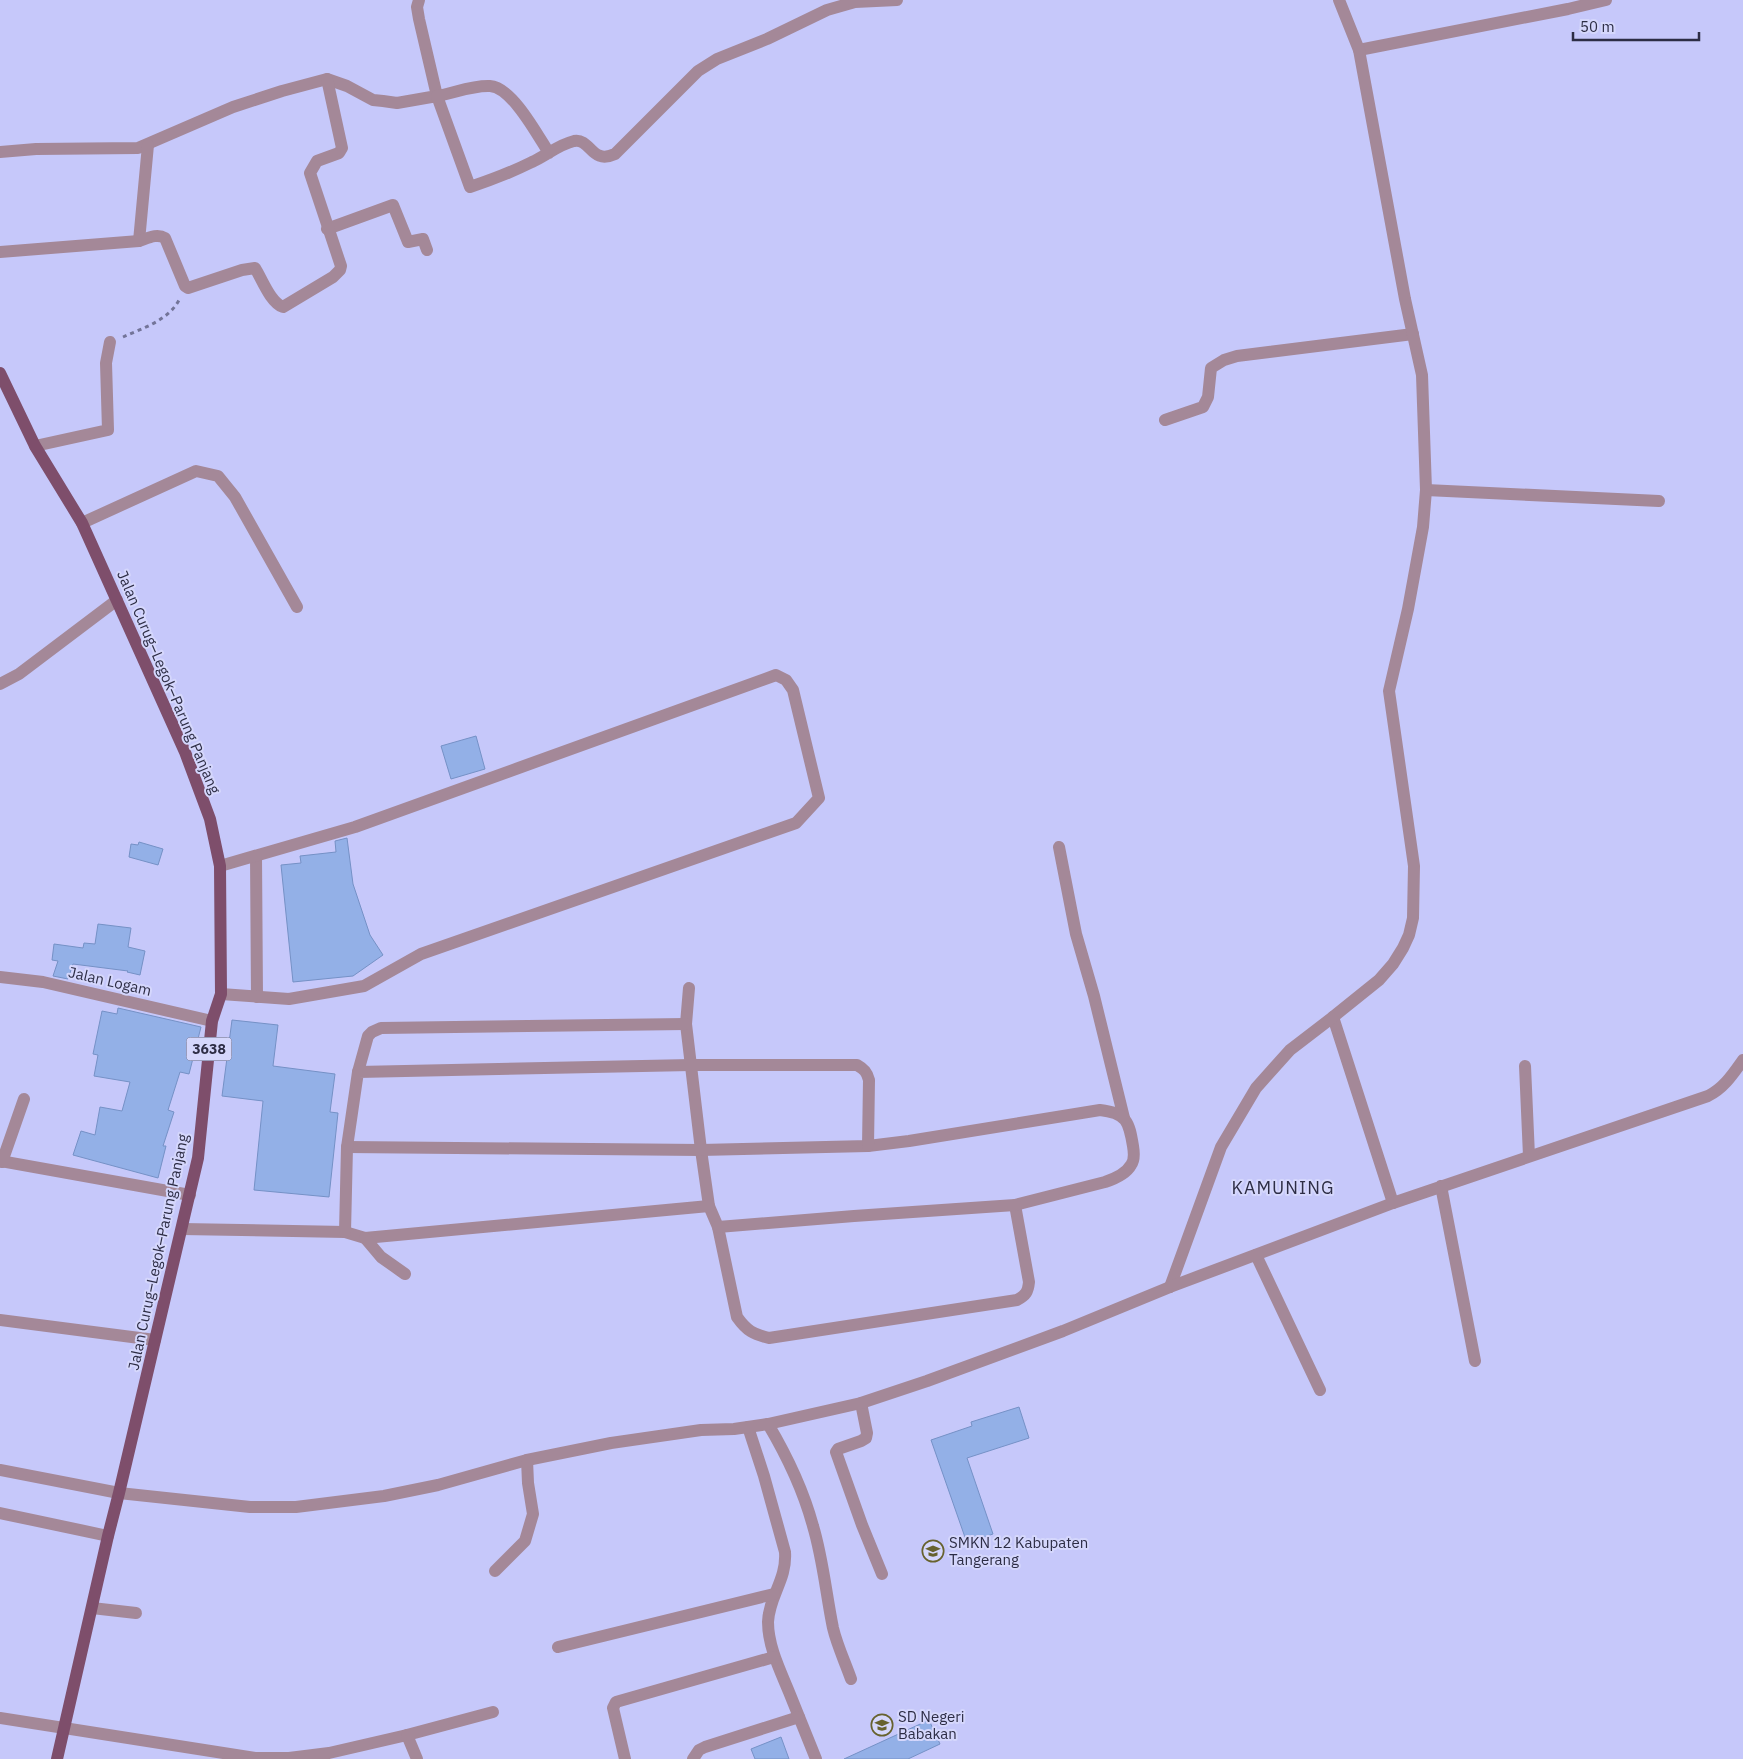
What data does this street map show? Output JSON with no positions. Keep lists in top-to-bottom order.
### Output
{
  "streets": {
    "main road": ["Jalan Curug–Legok–Parung Panjang", "3638"],
    "street": ["Jalan Logam"]
  },
  "crossings": [
    ["Jalan Curug–Legok–Parung Panjang", "Jalan Logam"]
  ],
  "districts": ["KAMUNING"],
  "places": {
    "school or university": ["SMKN 12 Kabupaten Tangerang", "SD Negeri Babakan"]
  },
  "scale_bar": "50 m"
}
